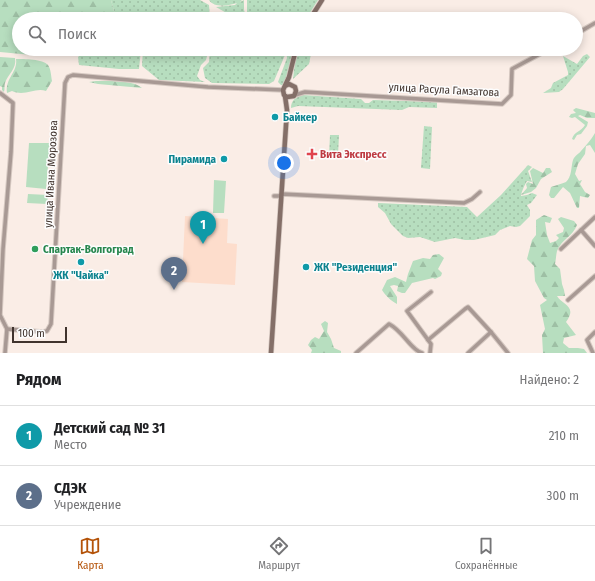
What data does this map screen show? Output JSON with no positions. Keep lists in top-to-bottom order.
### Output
{
  "streets": {
    "street": ["улица Расула Гамзатова", "улица Ивана Морозова"]
  },
  "crossings": [
    ["улица Расула Гамзатова", "улица Ивана Морозова"]
  ],
  "places": {
    "other": [
      "Байкер",
      "Пирамида",
      "Спартак-Волгоград",
      "ЖК \"Чайка\"",
      "ЖК \"Резиденция\""
    ],
    "health": ["Вита Экспресс"]
  },
  "scale_bar": "100 m",
  "page": {
    "search": "Поиск",
    "pins": ["1", "2"],
    "scale": "100 m",
    "heading": ["Рядом", "Найдено: 2"],
    "list": [
      {
        "mark": "1",
        "name": "Детский сад № 31",
        "note": "Место",
        "value": "210 m"
      },
      {
        "mark": "2",
        "name": "СДЭК",
        "note": "Учреждение",
        "value": "300 m"
      }
    ],
    "nav": ["Карта", "Маршрут", "Сохранённые"]
  }
}
